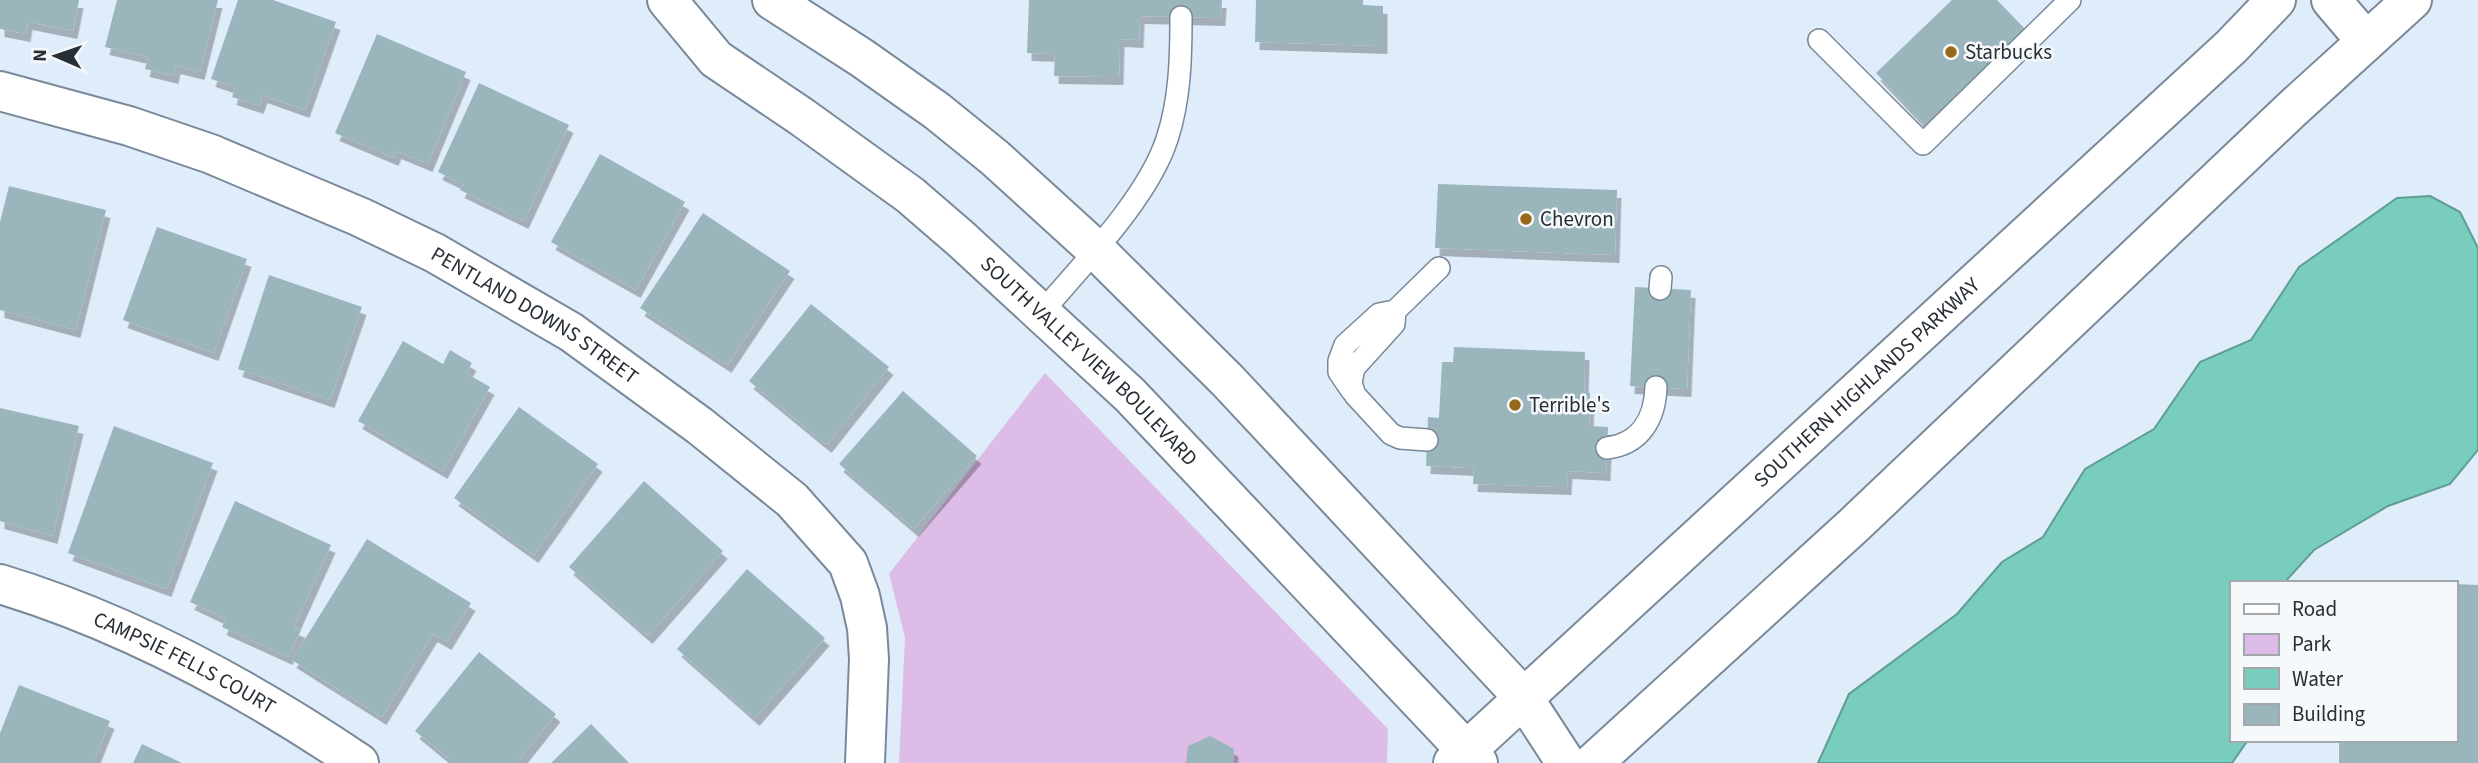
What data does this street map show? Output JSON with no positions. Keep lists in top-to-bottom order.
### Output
{
  "streets": {
    "main road": [
      "PENTLAND DOWNS STREET",
      "SOUTH VALLEY VIEW BOULEVARD",
      "SOUTHERN HIGHLANDS PARKWAY",
      "CAMPSIE FELLS COURT"
    ]
  },
  "crossings": [
    ["SOUTH VALLEY VIEW BOULEVARD", "SOUTHERN HIGHLANDS PARKWAY"]
  ],
  "places": ["Starbucks", "Chevron", "Terrible's"],
  "legend": [
    "Road",
    "Park",
    "Water",
    "Building"
  ],
  "north": "left"
}
